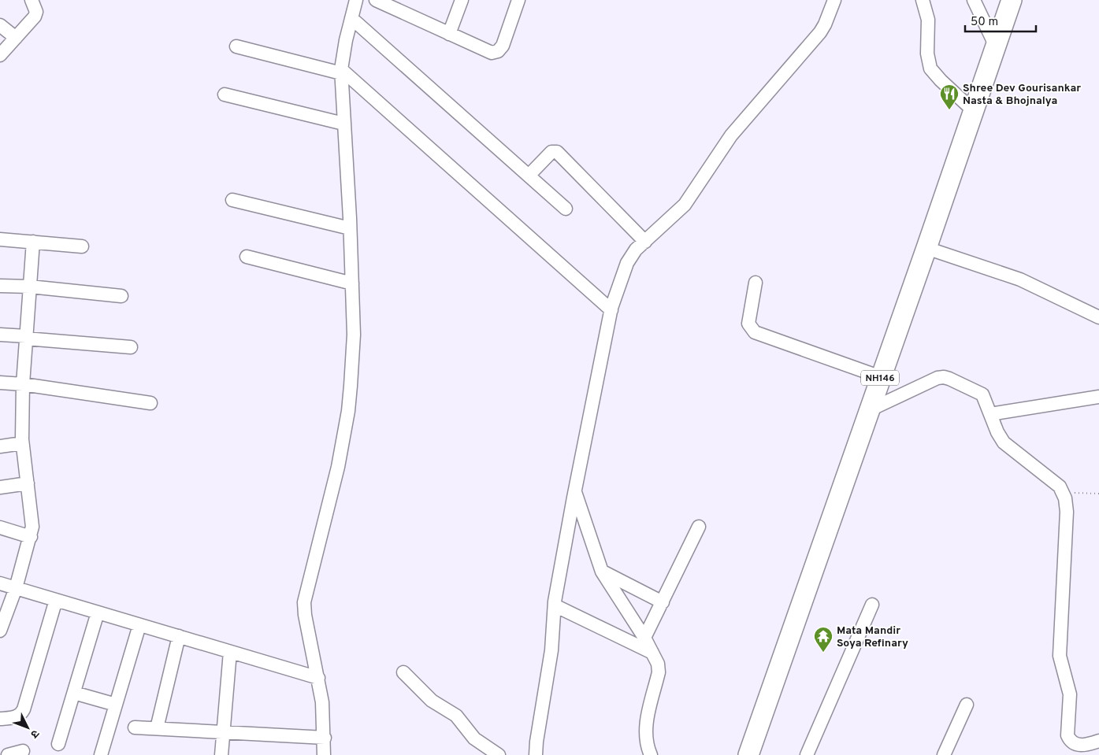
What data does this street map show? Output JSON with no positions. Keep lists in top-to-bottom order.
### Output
{
  "streets": {
    "highway": ["NH146"]
  },
  "places": {
    "restaurant": ["Shree Dev Gourisankar Nasta & Bhojnalya"],
    "temple": ["Mata Mandir Soya Refinary"]
  },
  "scale_bar": "50 m",
  "north": "bottom right"
}
